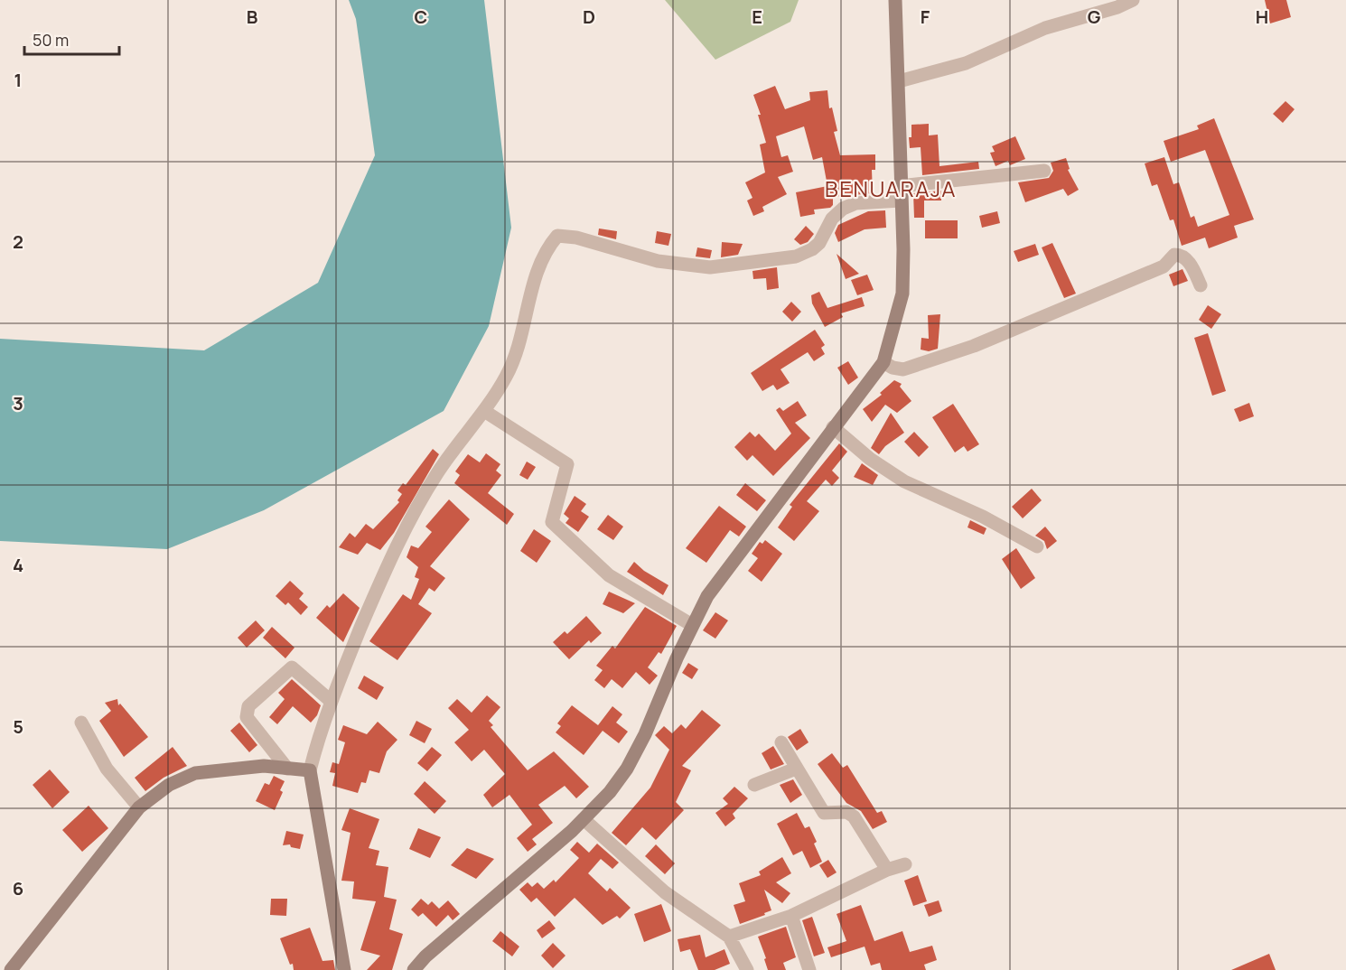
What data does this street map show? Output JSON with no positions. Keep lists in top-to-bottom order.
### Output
{
  "districts": ["BENUARAJA"],
  "scale_bar": "50 m",
  "grid": {
    "columns": [
      "B",
      "C",
      "D",
      "E",
      "F",
      "G",
      "H"
    ],
    "rows": [
      "1",
      "2",
      "3",
      "4",
      "5",
      "6"
    ]
  }
}
